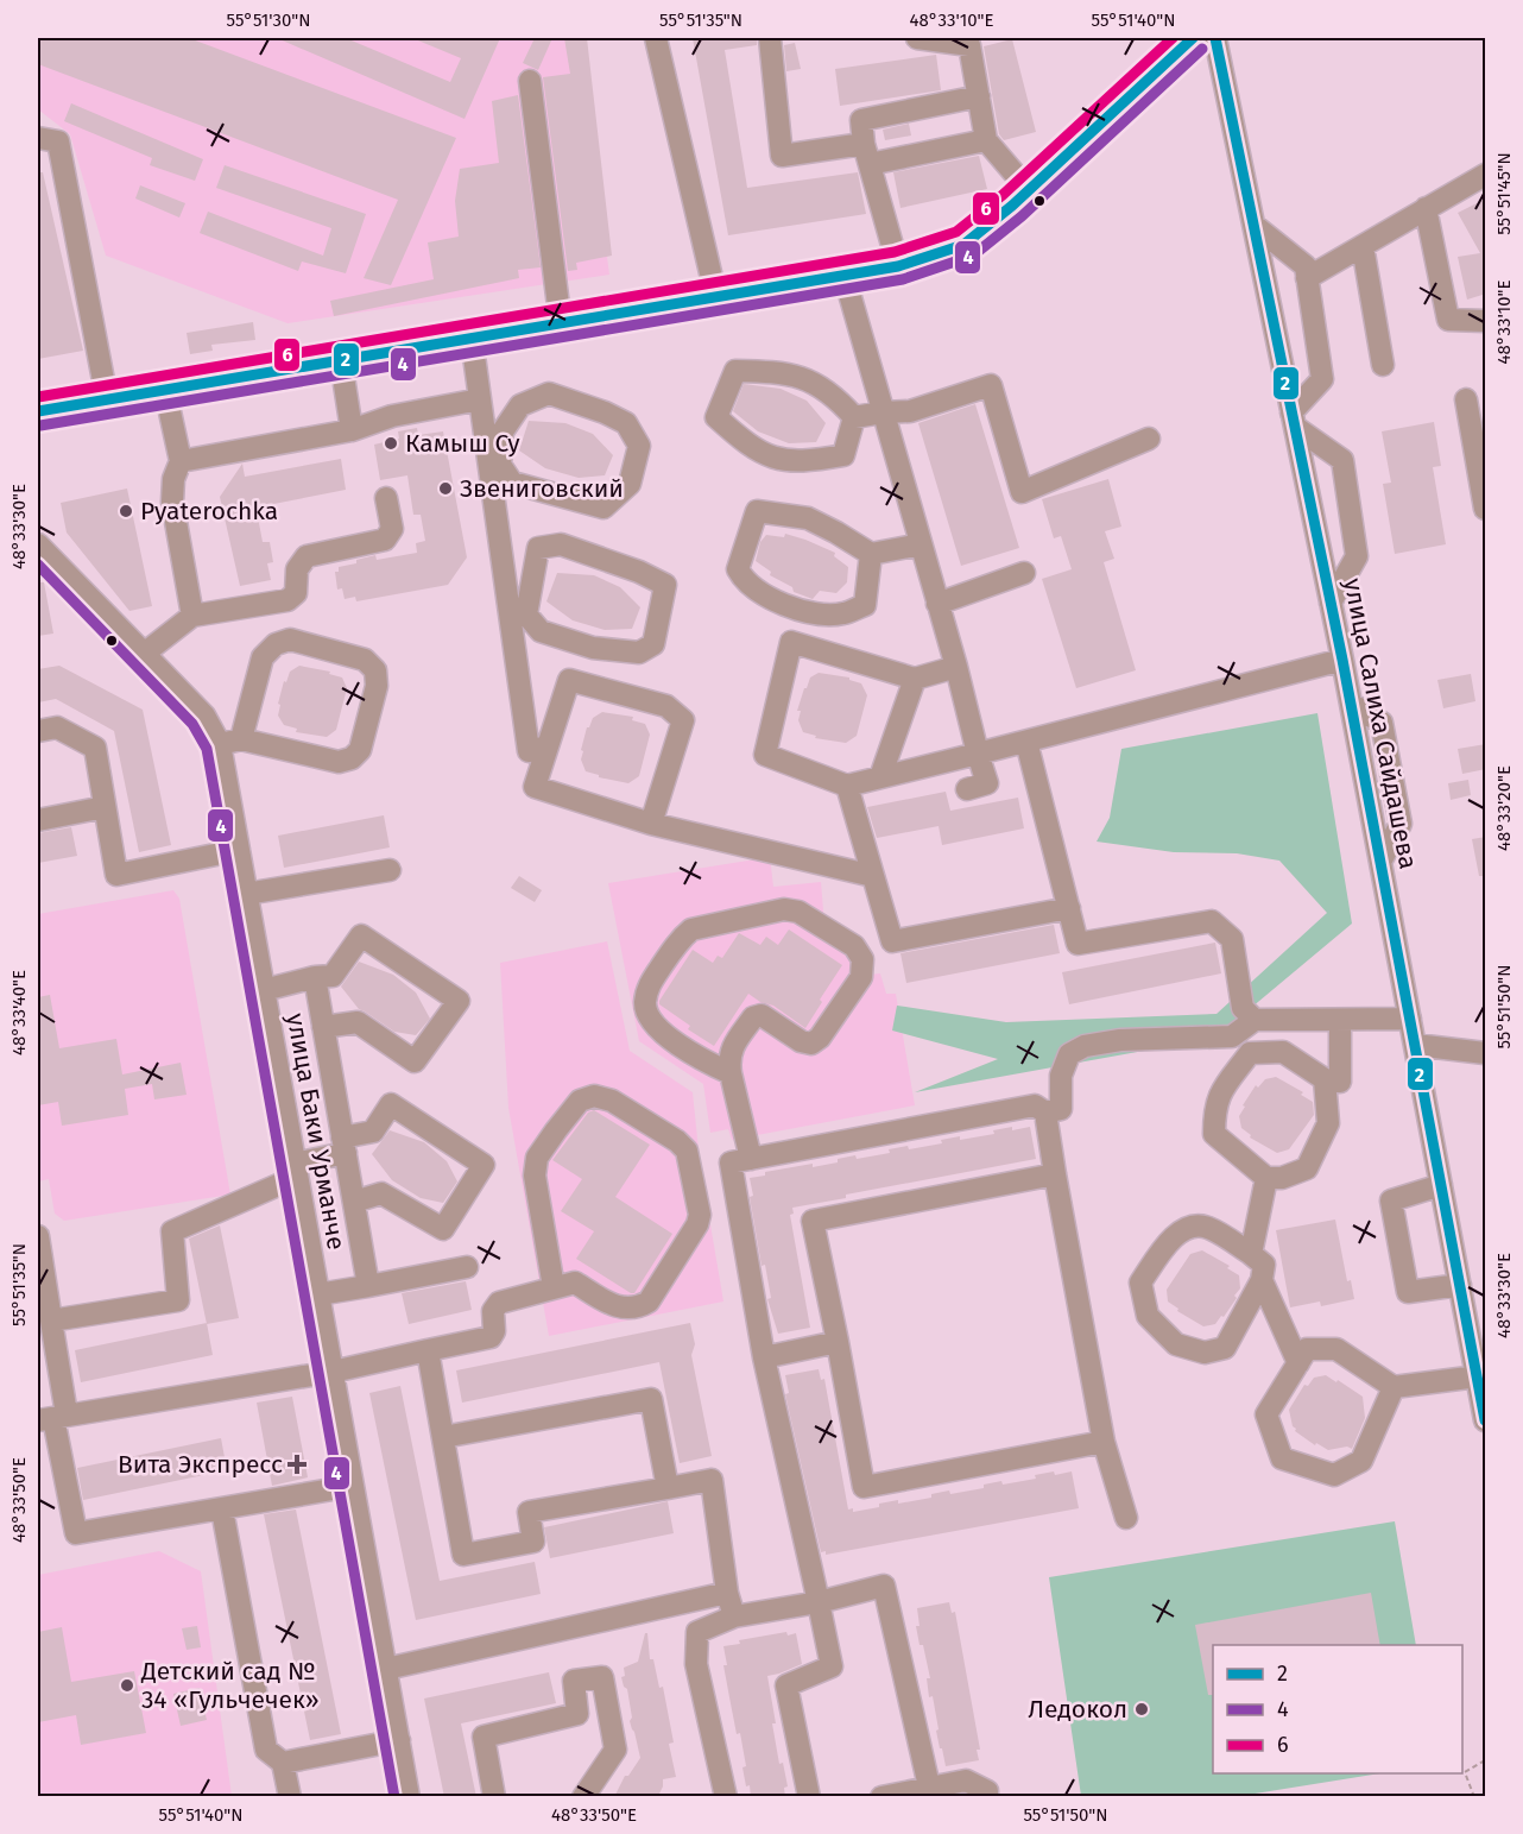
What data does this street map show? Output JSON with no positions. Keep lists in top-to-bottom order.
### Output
{
  "streets": {
    "street": ["улица Салиха Сайдашева", "улица Баки Урманче"]
  },
  "places": {
    "other": [
      "Камыш Су",
      "Звениговский",
      "Pyaterochka",
      "Детский сад № 34 «Гульчечек»",
      "Ледокол"
    ],
    "health": ["Вита Экспресс"]
  },
  "lines": ["transit line 2", "transit line 6", "transit line 4"],
  "legend": ["2", "4", "6"],
  "coordinates": [
    "55°51'30\"N",
    "55°51'35\"N",
    "48°33'10\"E",
    "55°51'40\"N",
    "55°51'45\"N",
    "48°33'30\"E",
    "48°33'20\"E",
    "55°51'50\"N",
    "48°33'40\"E",
    "48°33'50\"E"
  ]
}
